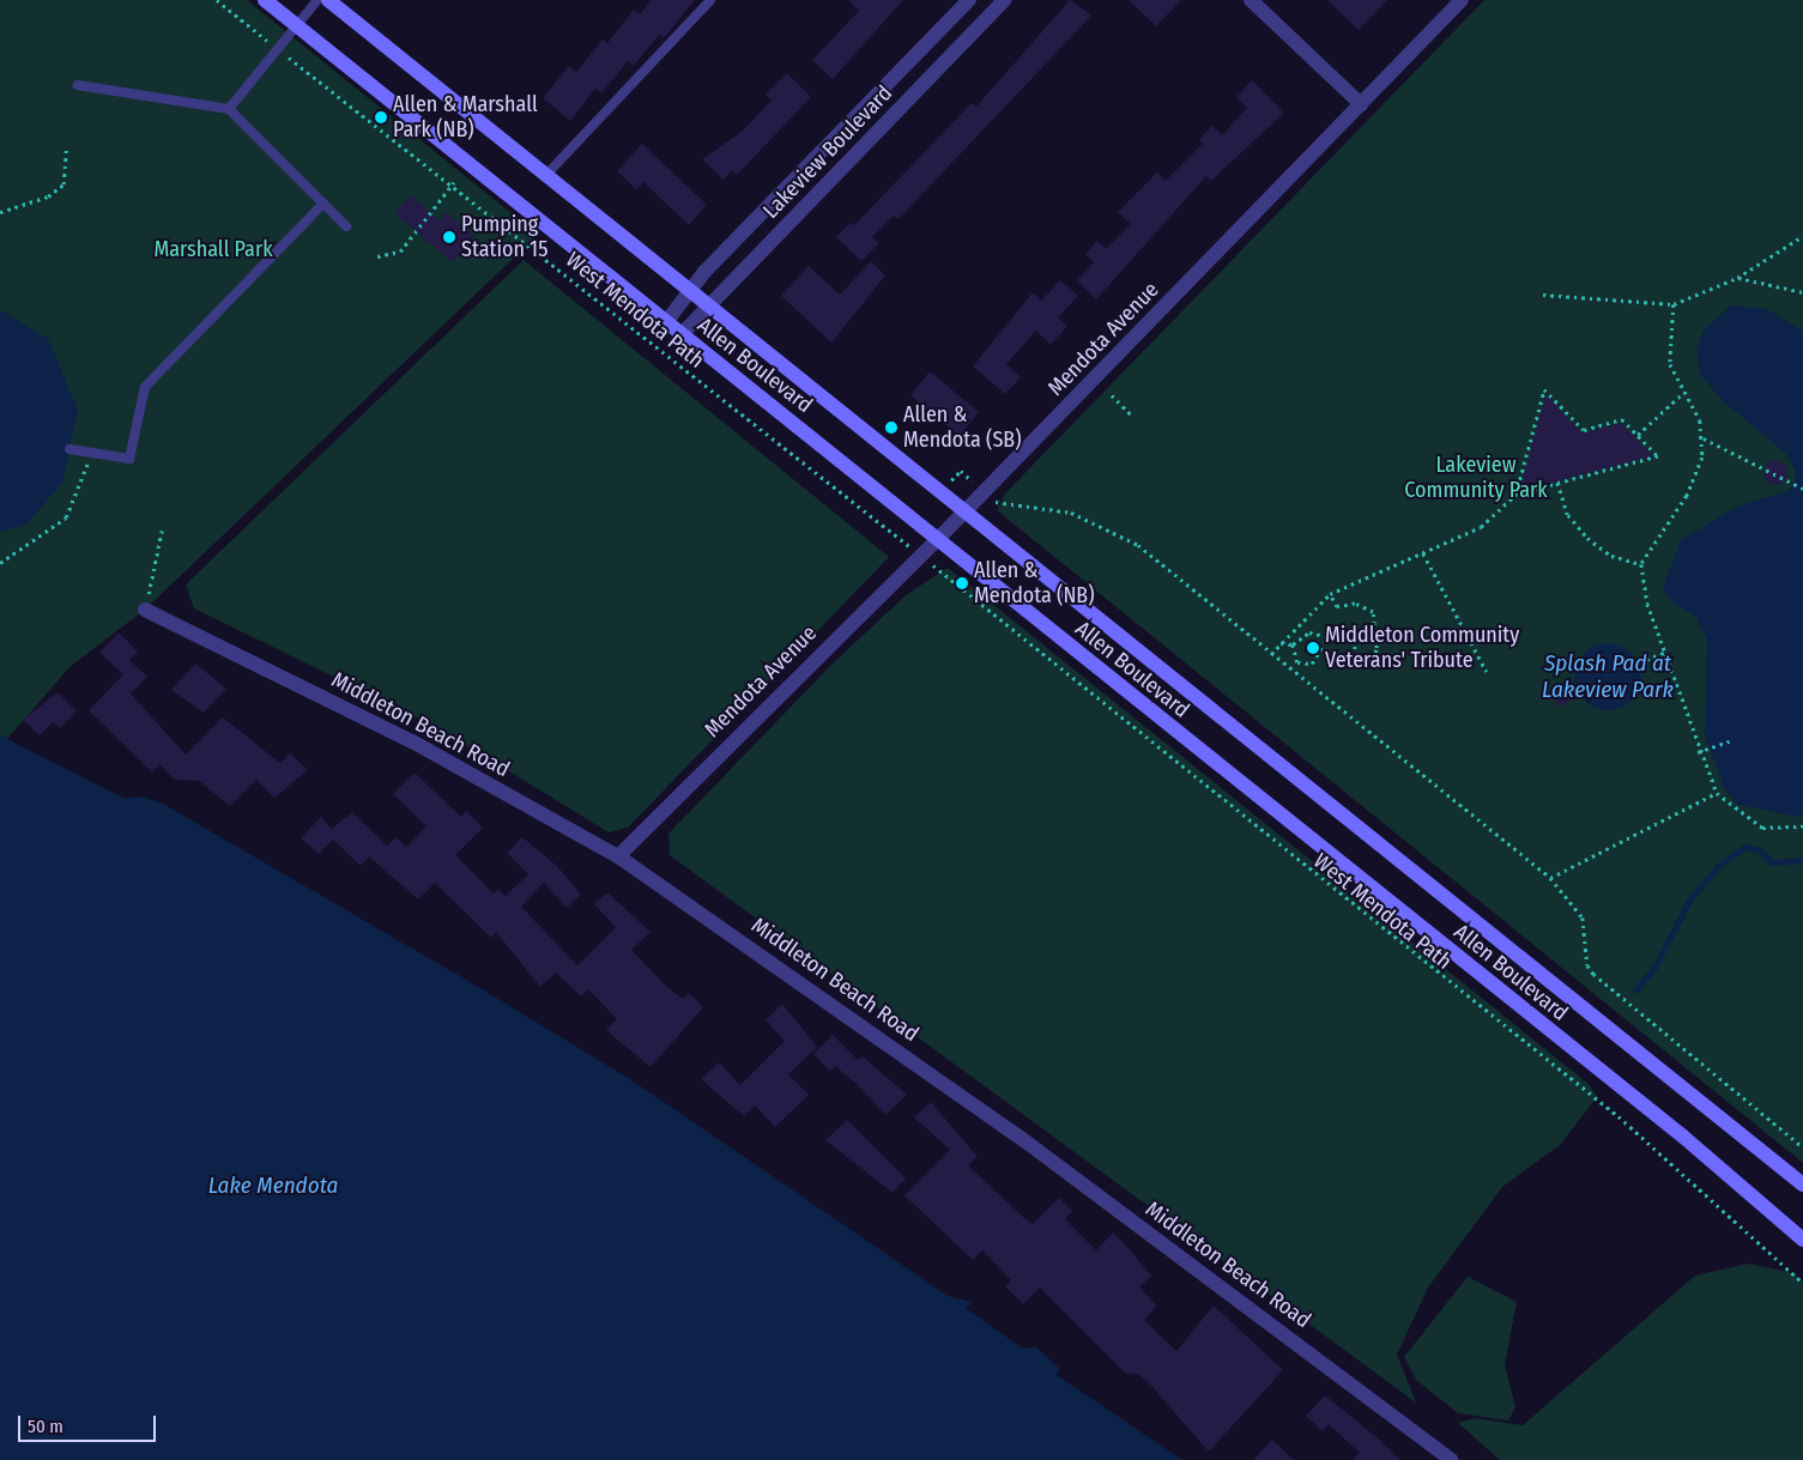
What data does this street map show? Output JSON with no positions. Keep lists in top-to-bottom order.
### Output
{
  "streets": {
    "main road": ["Allen Boulevard"],
    "street": ["Lakeview Boulevard", "Mendota Avenue", "Middleton Beach Road"],
    "path": ["West Mendota Path"]
  },
  "crossings": [
    ["Lakeview Boulevard", "Allen Boulevard"],
    ["Mendota Avenue", "Allen Boulevard"],
    ["Mendota Avenue", "Middleton Beach Road"]
  ],
  "water": ["Splash Pad at Lakeview Park", "Lake Mendota"],
  "parks": ["Marshall Park", "Lakeview Community Park"],
  "places": [
    "Allen & Marshall Park (NB)",
    "Pumping Station 15",
    "Allen & Mendota (SB)",
    "Allen & Mendota (NB)",
    "Middleton Community Veterans' Tribute"
  ],
  "scale_bar": "50 m"
}
